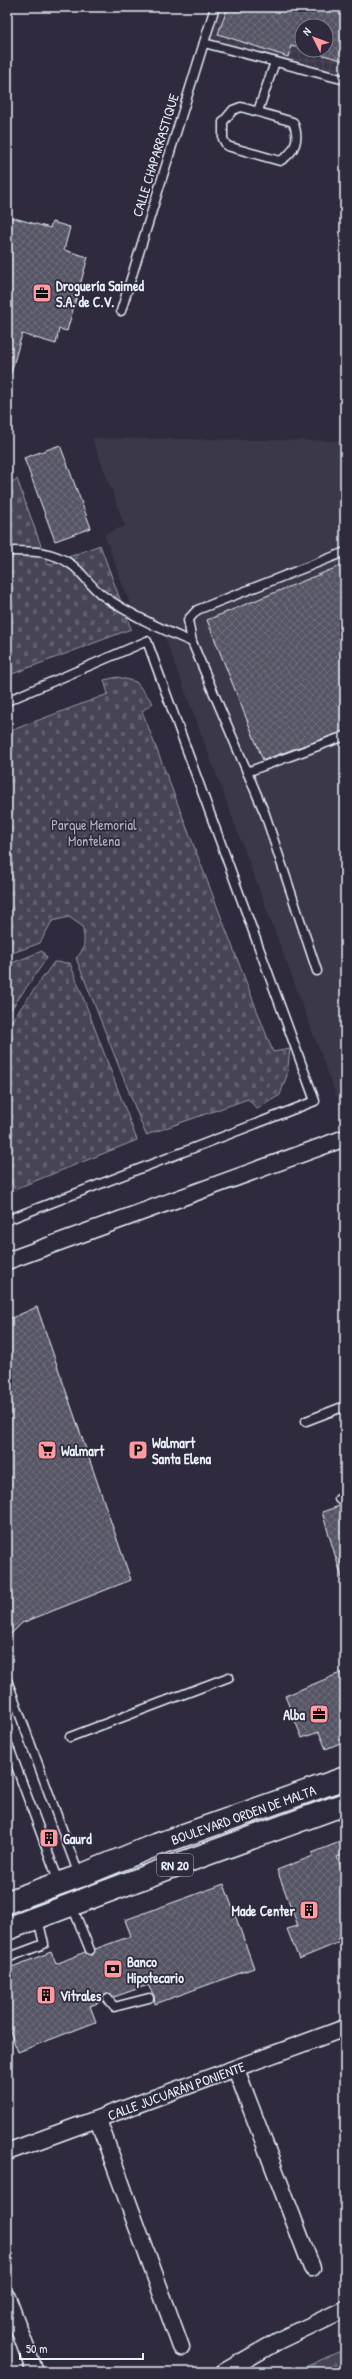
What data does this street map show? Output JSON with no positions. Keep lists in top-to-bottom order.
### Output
{
  "streets": {
    "highway": ["BOULEVARD ORDEN DE MALTA", "RN 20"],
    "street": ["CALLE JUCUARÁN PONIENTE"],
    "lane": ["CALLE CHAPARRASTIQUE"]
  },
  "parks": ["Parque Memorial Montelena"],
  "places": {
    "office": ["Droguería Saimed S.A. de C.V.", "Alba"],
    "supermarket": ["Walmart"],
    "parking": ["Walmart Santa Elena"],
    "building": ["Gaurd", "Made Center", "Vitrales"],
    "bank": ["Banco Hipotecario"]
  },
  "scale_bar": "50 m",
  "north": "top left"
}
